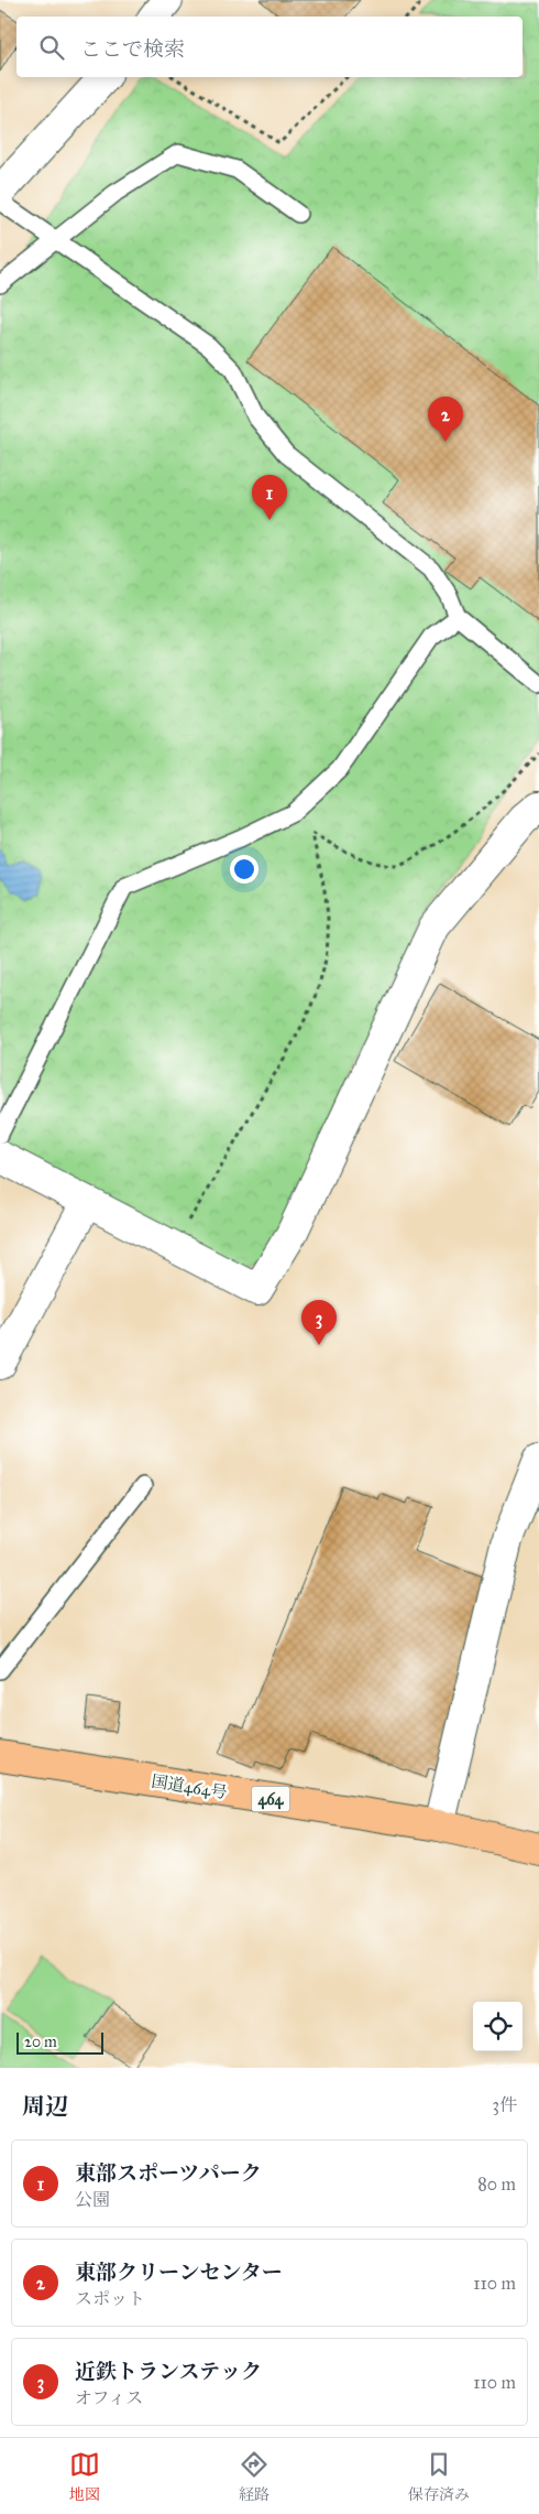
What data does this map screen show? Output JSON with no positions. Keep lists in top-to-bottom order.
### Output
{
  "streets": {
    "highway": ["国道464号", "464"]
  },
  "scale_bar": "20 m",
  "page": {
    "search": "ここで検索",
    "pins": ["2", "1", "3"],
    "scale": "20 m",
    "heading": ["周辺", "3件"],
    "list": [
      {
        "mark": "1",
        "name": "東部スポーツパーク",
        "note": "公園",
        "value": "80 m"
      },
      {
        "mark": "2",
        "name": "東部クリーンセンター",
        "note": "スポット",
        "value": "110 m"
      },
      {
        "mark": "3",
        "name": "近鉄トランステック",
        "note": "オフィス",
        "value": "110 m"
      }
    ],
    "nav": ["地図", "経路", "保存済み"]
  }
}
